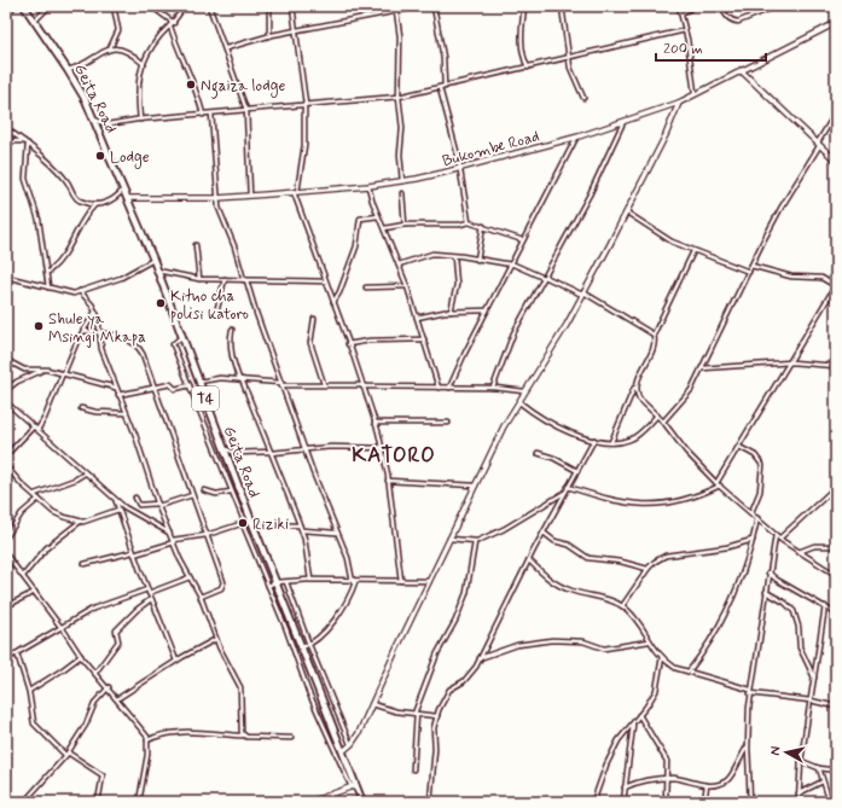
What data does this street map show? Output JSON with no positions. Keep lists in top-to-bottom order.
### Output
{
  "streets": {
    "highway": ["Geita Road", "T4"],
    "street": ["Bukombe Road"]
  },
  "crossings": [
    ["Geita Road", "Bukombe Road"]
  ],
  "districts": ["KATORO"],
  "places": [
    "Ngaiza lodge",
    "Lodge",
    "Kituo cha polisi katoro",
    "Shule ya Msingi Mkapa",
    "Riziki"
  ],
  "scale_bar": "200 m",
  "north": "left"
}
